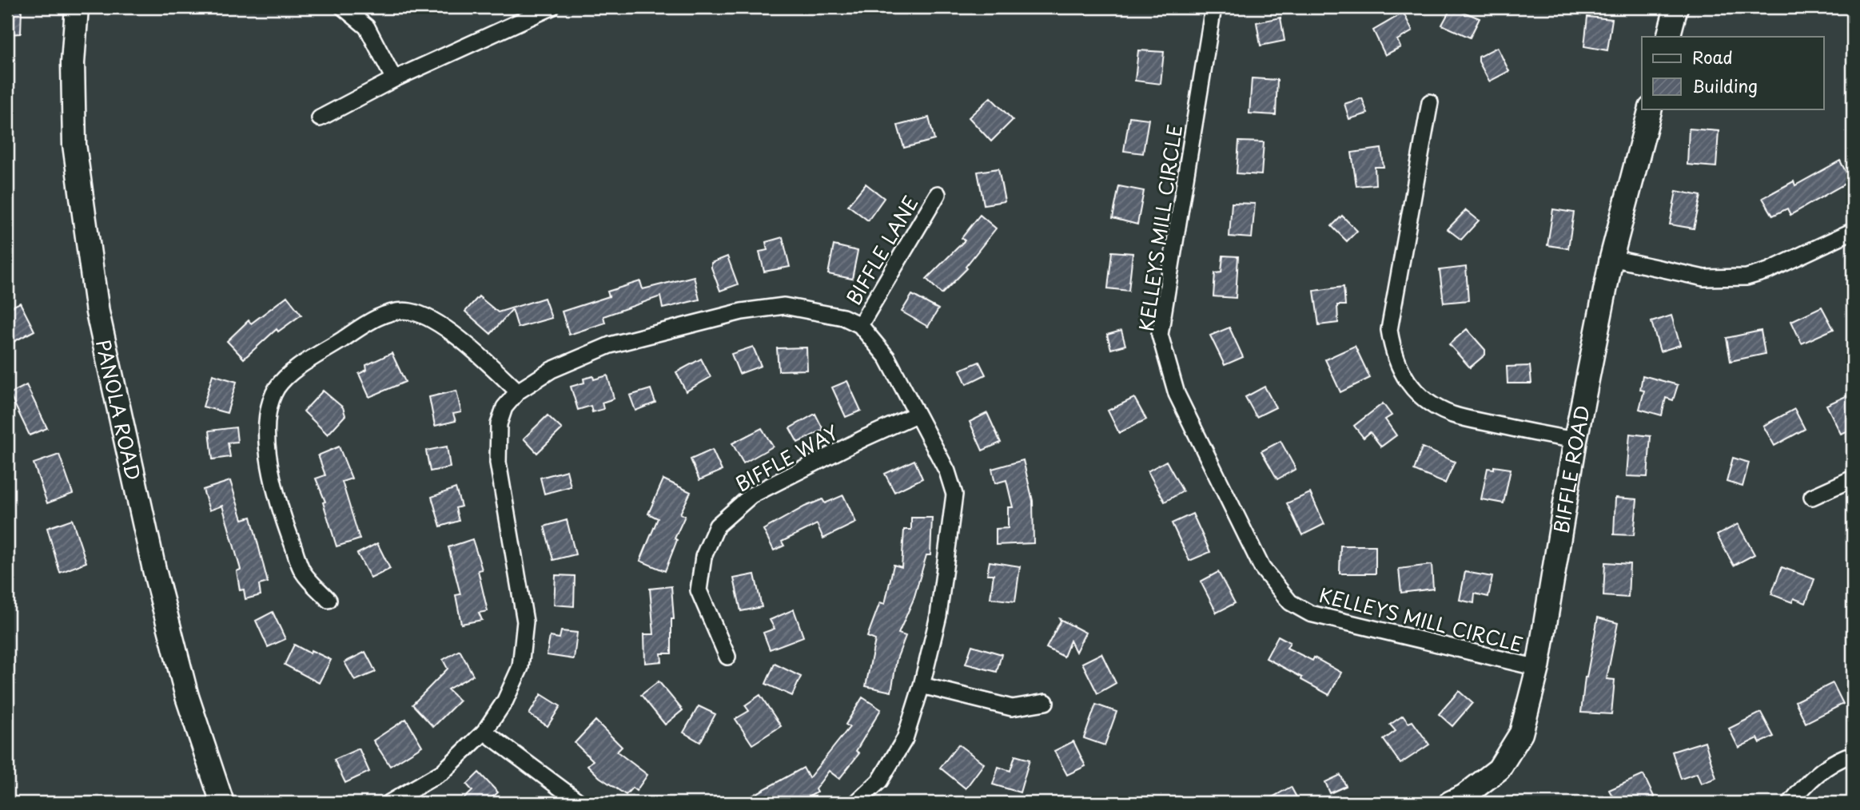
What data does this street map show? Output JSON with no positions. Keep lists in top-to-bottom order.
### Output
{
  "streets": {
    "main road": ["PANOLA ROAD", "BIFFLE ROAD"],
    "street": ["KELLEYS MILL CIRCLE", "BIFFLE LANE", "BIFFLE WAY"]
  },
  "crossings": [
    ["KELLEYS MILL CIRCLE", "BIFFLE ROAD"]
  ],
  "legend": ["Road", "Building"]
}
